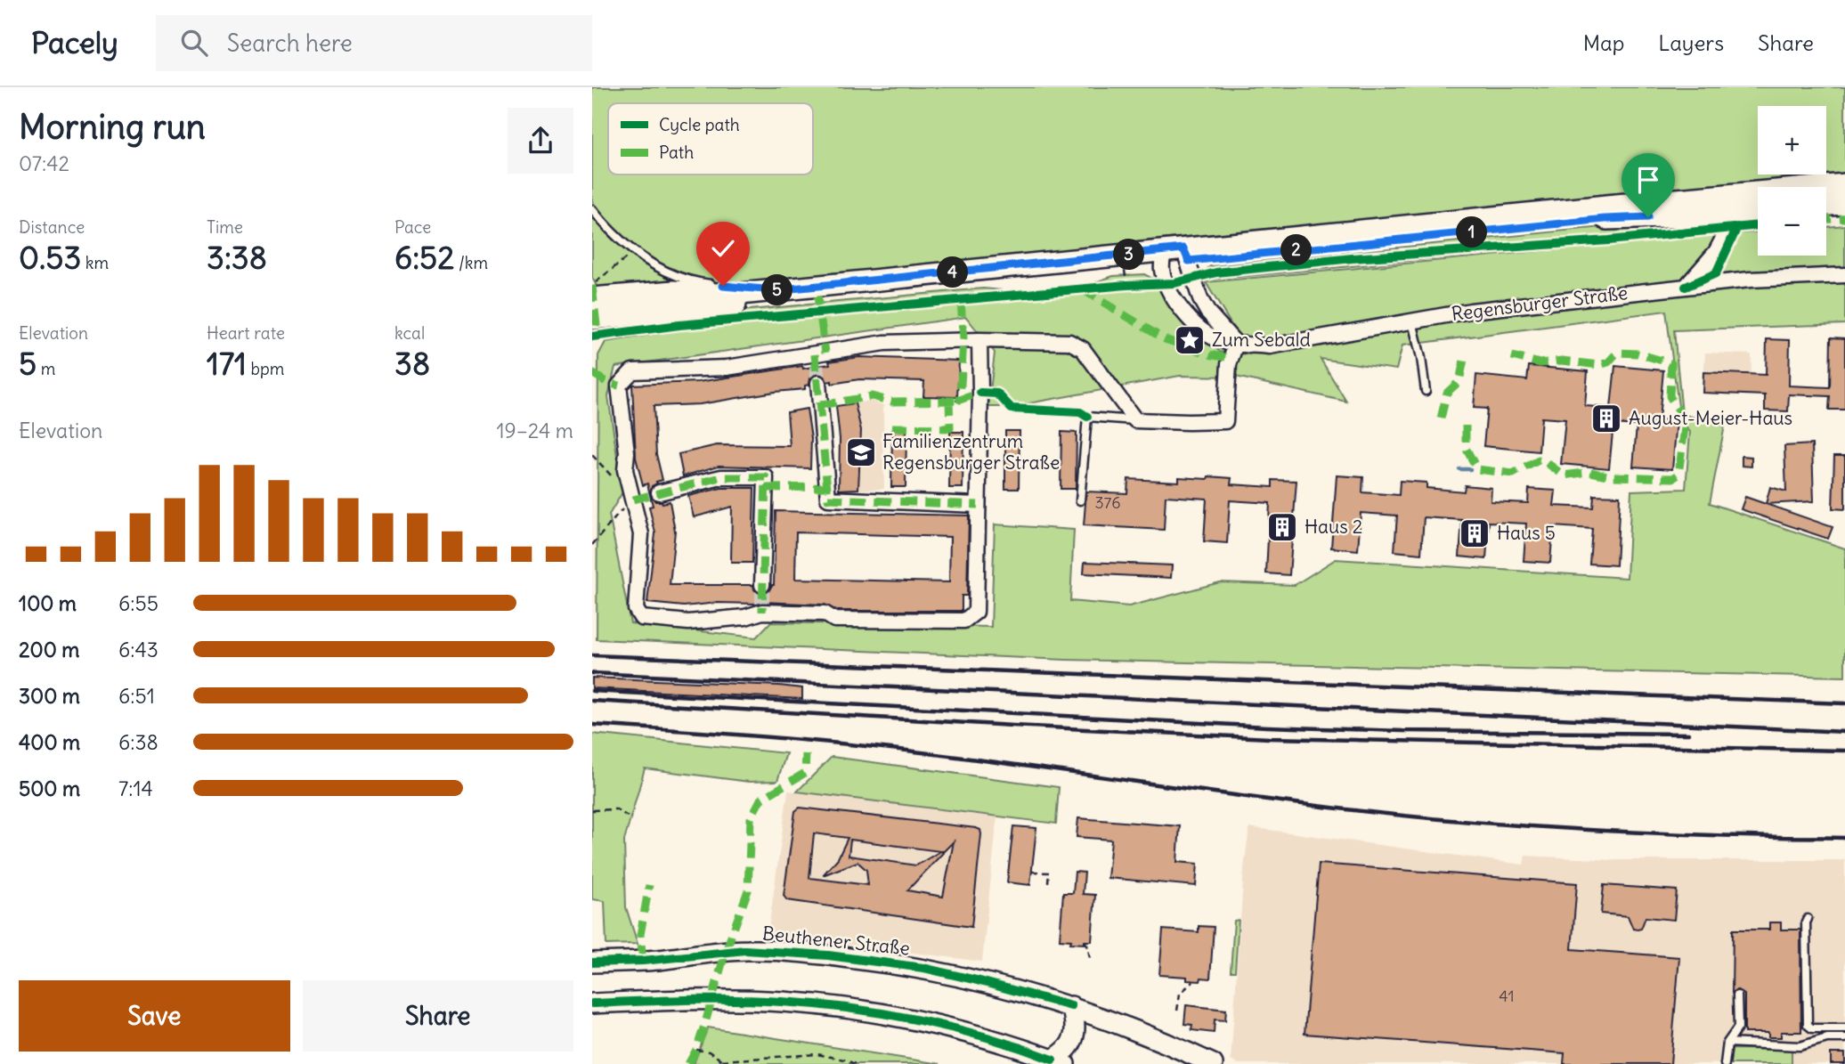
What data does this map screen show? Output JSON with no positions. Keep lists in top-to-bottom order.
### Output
{
  "streets": {
    "main road": ["Beuthener Straße"],
    "street": ["Regensburger Straße"]
  },
  "places": {
    "place": ["Zum Sebald"],
    "building": ["August-Meier-Haus", "Haus 2", "Haus 5"],
    "school or university": ["Familienzentrum Regensburger Straße"]
  },
  "house_numbers": ["376", "41"],
  "legend": ["Cycle path", "Path"],
  "page": {
    "header": "Pacely",
    "search": "Search here",
    "nav": ["Map", "Layers", "Share"],
    "heading": ["Morning run", "07:42"],
    "map_buttons": ["+", "−"],
    "stats": [
      ["Distance", "0.53 km"],
      ["Time", "3:38"],
      ["Pace", "6:52 /km"],
      ["Elevation", "5 m"],
      ["Heart rate", "171 bpm"],
      ["kcal", "38"]
    ],
    "pins": [
      "1",
      "2",
      "3",
      "4",
      "5"
    ],
    "chart": ["Elevation", "19–24 m"],
    "list": [
      {
        "name": "100 m",
        "note": "6:55"
      },
      {
        "name": "200 m",
        "note": "6:43"
      },
      {
        "name": "300 m",
        "note": "6:51"
      },
      {
        "name": "400 m",
        "note": "6:38"
      },
      {
        "name": "500 m",
        "note": "7:14"
      }
    ],
    "buttons": ["Save", "Share"]
  }
}
